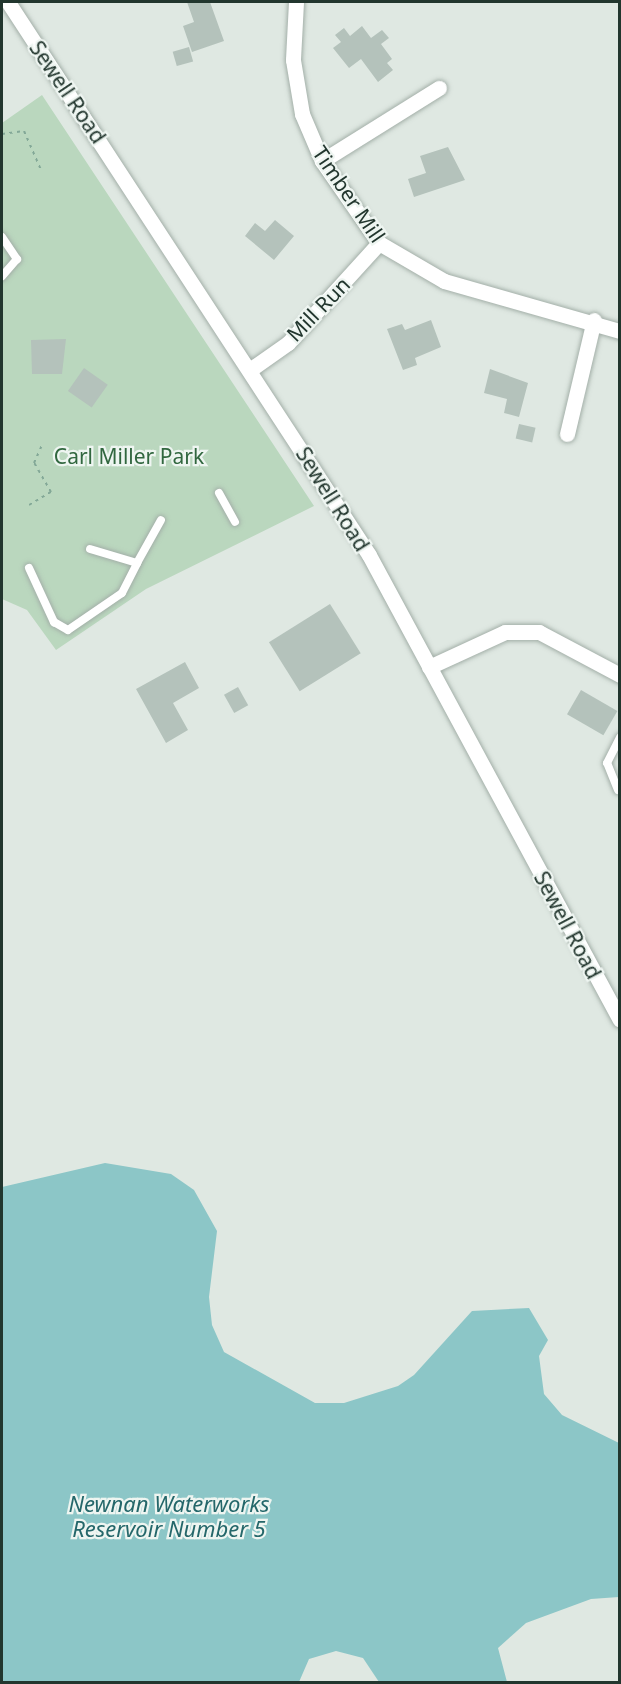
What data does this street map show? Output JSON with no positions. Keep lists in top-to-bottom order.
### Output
{
  "streets": {
    "street": ["Sewell Road", "Timber Mill", "Mill Run"]
  },
  "crossings": [
    ["Sewell Road", "Mill Run"],
    ["Timber Mill", "Mill Run"]
  ],
  "water": ["Newnan Waterworks Reservoir Number 5"],
  "parks": ["Carl Miller Park"]
}
